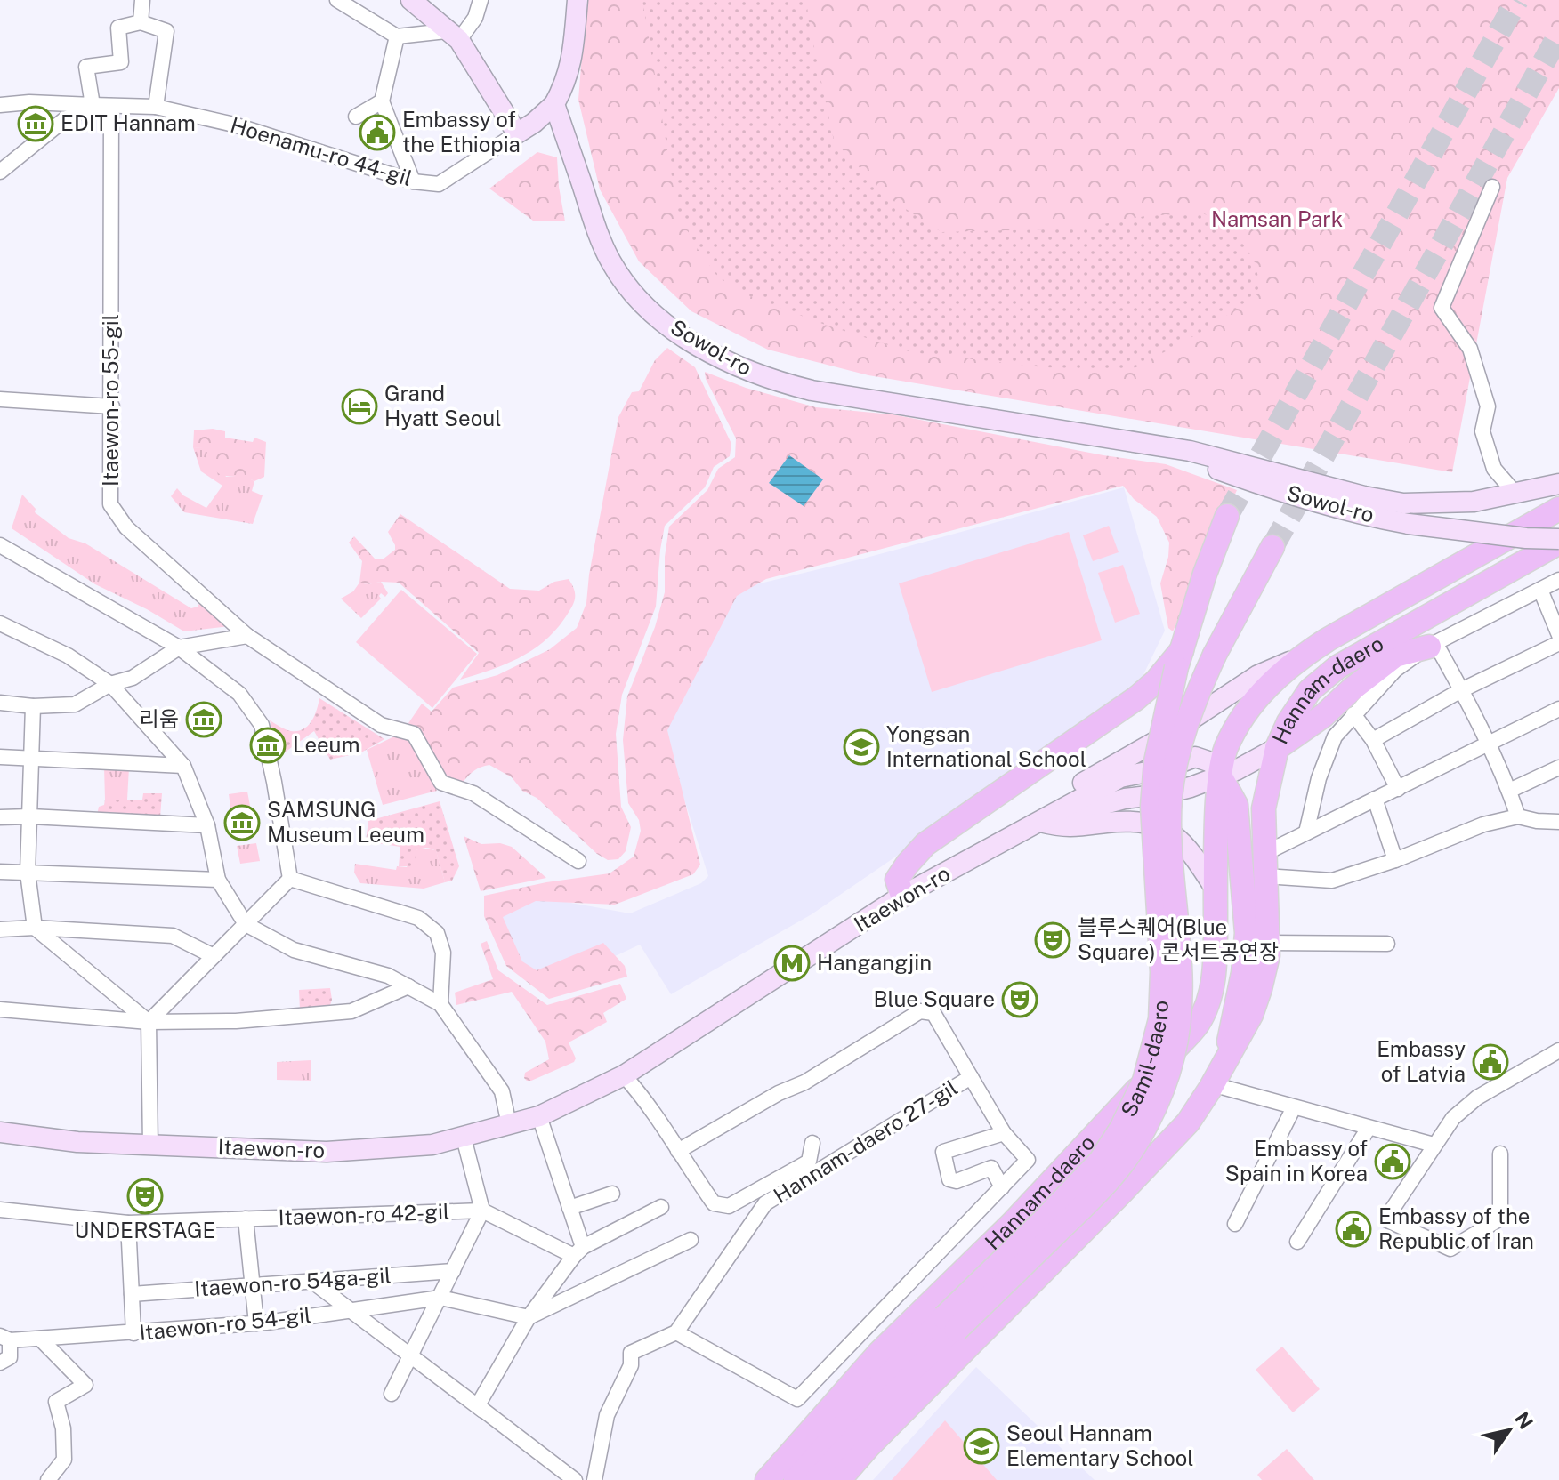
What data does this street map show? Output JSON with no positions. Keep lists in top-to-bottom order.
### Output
{
  "streets": {
    "main road": [
      "Sowol-ro",
      "Hannam-daero",
      "Itaewon-ro",
      "Samil-daero"
    ],
    "street": [
      "Hoenamu-ro 44-gil",
      "Itaewon-ro 55-gil",
      "Hannam-daero 27-gil",
      "Itaewon-ro 42-gil",
      "Itaewon-ro 54ga-gil",
      "Itaewon-ro 54-gil"
    ]
  },
  "crossings": [
    ["Hoenamu-ro 44-gil", "Itaewon-ro 55-gil"],
    ["Sowol-ro", "Hannam-daero"],
    ["Hannam-daero", "Itaewon-ro"],
    ["Itaewon-ro 42-gil", "Itaewon-ro 54ga-gil"],
    ["Itaewon-ro 42-gil", "Itaewon-ro 54-gil"]
  ],
  "parks": ["Namsan Park"],
  "places": {
    "museum": [
      "EDIT Hannam",
      "리움",
      "Leeum",
      "SAMSUNG Museum Leeum"
    ],
    "public building": [
      "Embassy of the Ethiopia",
      "Embassy of Latvia",
      "Embassy of Spain in Korea",
      "Embassy of the Republic of Iran"
    ],
    "hotel": ["Grand Hyatt Seoul"],
    "school or university": ["Yongsan International School", "Seoul Hannam Elementary School"],
    "theatre": ["블루스퀘어(Blue Square) 콘서트공연장", "Blue Square", "UNDERSTAGE"],
    "metro station": ["Hangangjin"]
  },
  "north": "top right"
}
